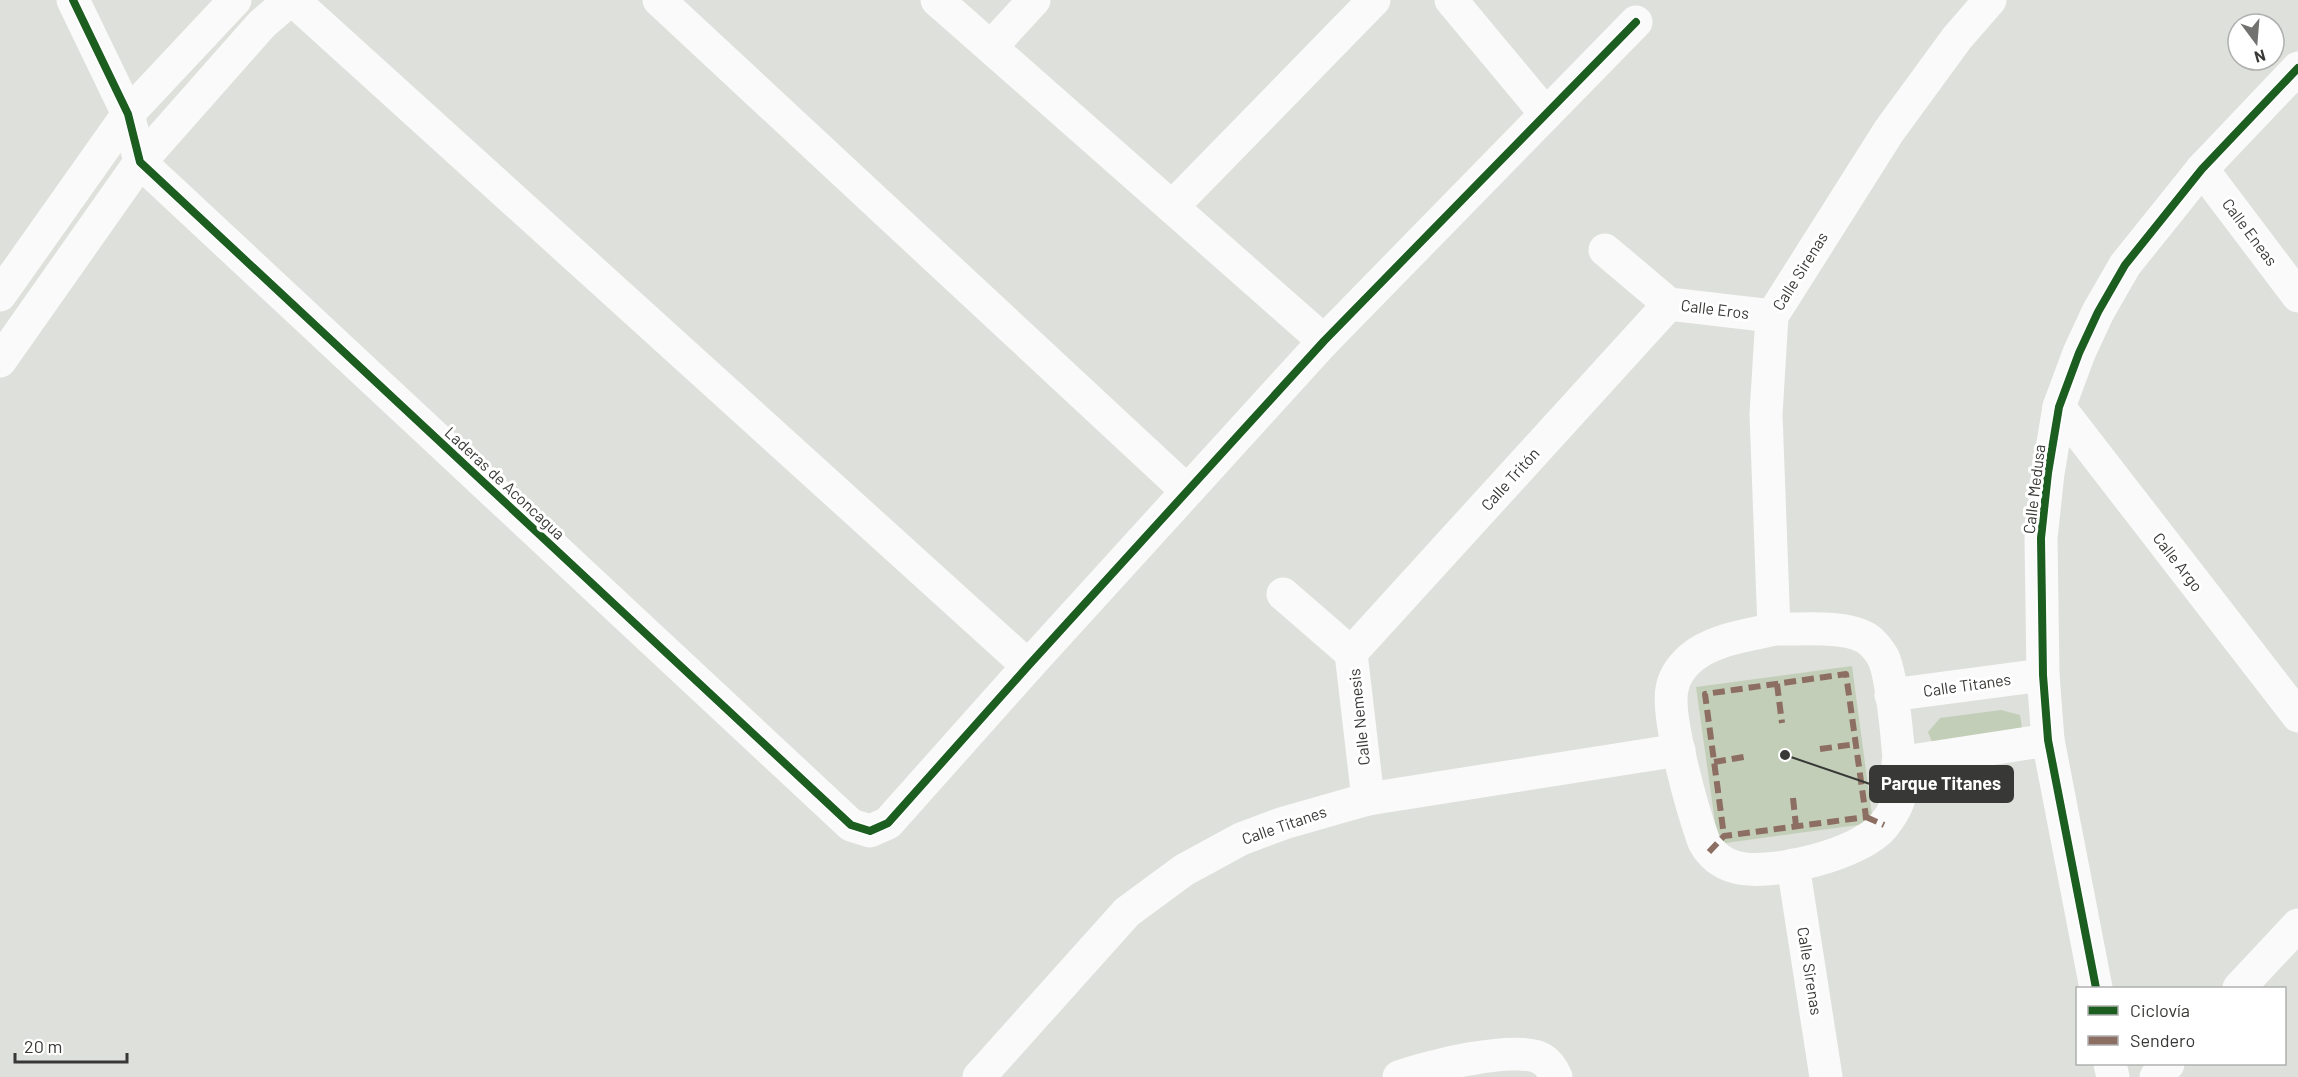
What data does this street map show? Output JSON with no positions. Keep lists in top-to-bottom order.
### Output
{
  "streets": {
    "street": [
      "Calle Eneas",
      "Calle Sirenas",
      "Calle Eros",
      "Calle Tritón",
      "Laderas de Aconcagua",
      "Calle Medusa",
      "Calle Argo",
      "Calle Titanes",
      "Calle Nemesis"
    ]
  },
  "crossings": [
    ["Calle Eneas", "Calle Medusa"],
    ["Calle Sirenas", "Calle Eros"],
    ["Calle Eros", "Calle Tritón"],
    ["Calle Tritón", "Calle Nemesis"],
    ["Calle Medusa", "Calle Argo"],
    ["Calle Medusa", "Calle Titanes"],
    ["Calle Titanes", "Calle Nemesis"]
  ],
  "places": ["Parque Titanes"],
  "legend": ["Ciclovía", "Sendero"],
  "scale_bar": "20 m",
  "north": "bottom"
}
